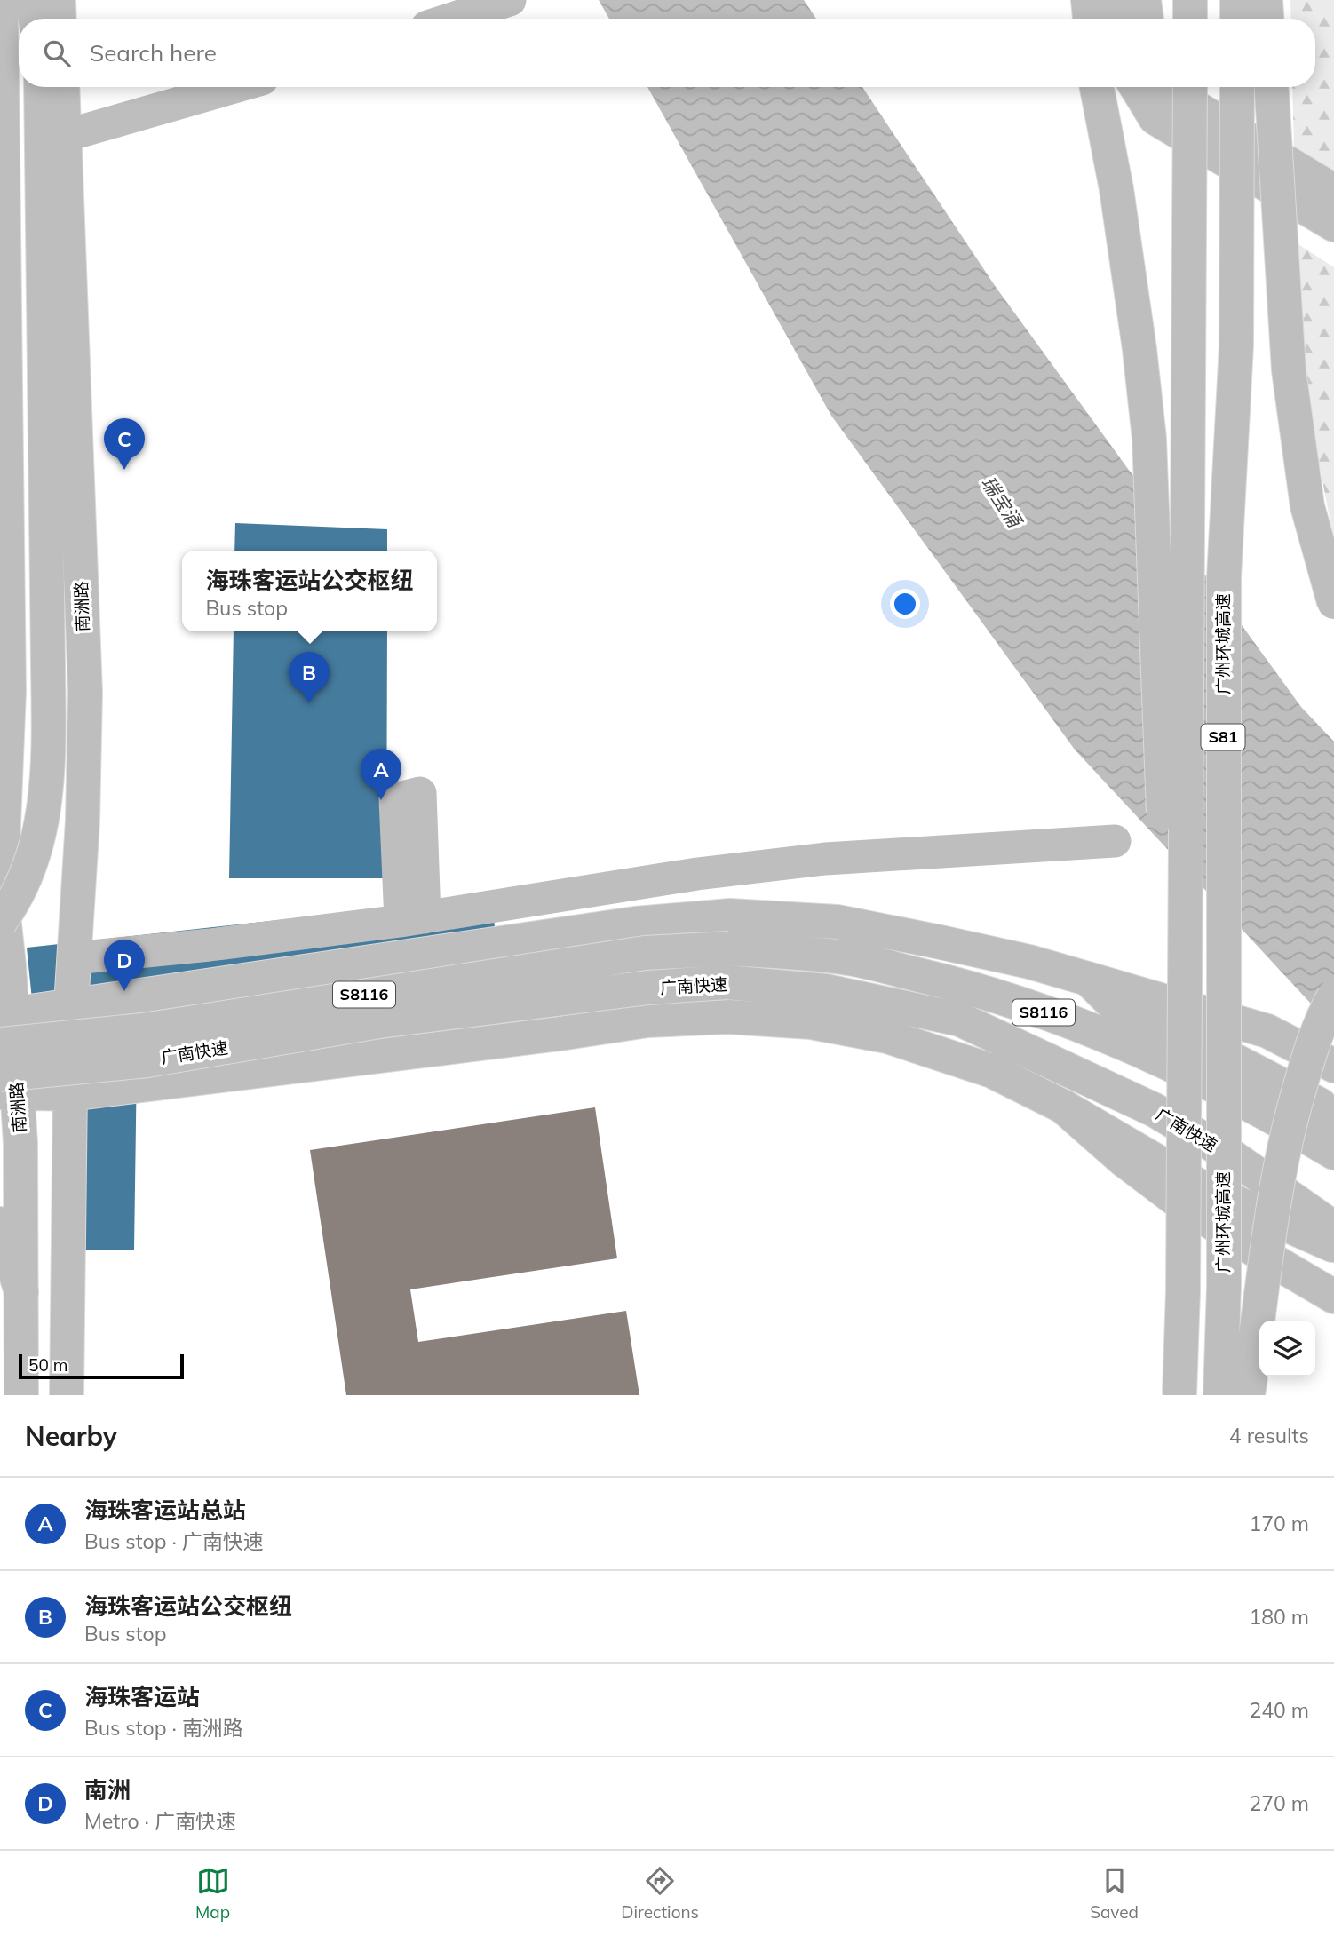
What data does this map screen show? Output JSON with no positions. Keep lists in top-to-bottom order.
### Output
{
  "streets": {
    "main road": [
      "南洲路",
      "广州环城高速",
      "S81",
      "广南快速",
      "S8116"
    ]
  },
  "crossings": [
    ["南洲路", "广南快速"]
  ],
  "water": ["瑞宝涌"],
  "scale_bar": "50 m",
  "page": {
    "search": "Search here",
    "pins": [
      "C",
      "B",
      "A",
      "D"
    ],
    "popup": ["海珠客运站公交枢纽", "Bus stop"],
    "scale": "50 m",
    "heading": ["Nearby", "4 results"],
    "list": [
      {
        "mark": "A",
        "name": "海珠客运站总站",
        "note": "Bus stop · 广南快速",
        "value": "170 m"
      },
      {
        "mark": "B",
        "name": "海珠客运站公交枢纽",
        "note": "Bus stop",
        "value": "180 m"
      },
      {
        "mark": "C",
        "name": "海珠客运站",
        "note": "Bus stop · 南洲路",
        "value": "240 m"
      },
      {
        "mark": "D",
        "name": "南洲",
        "note": "Metro · 广南快速",
        "value": "270 m"
      }
    ],
    "nav": ["Map", "Directions", "Saved"]
  }
}
